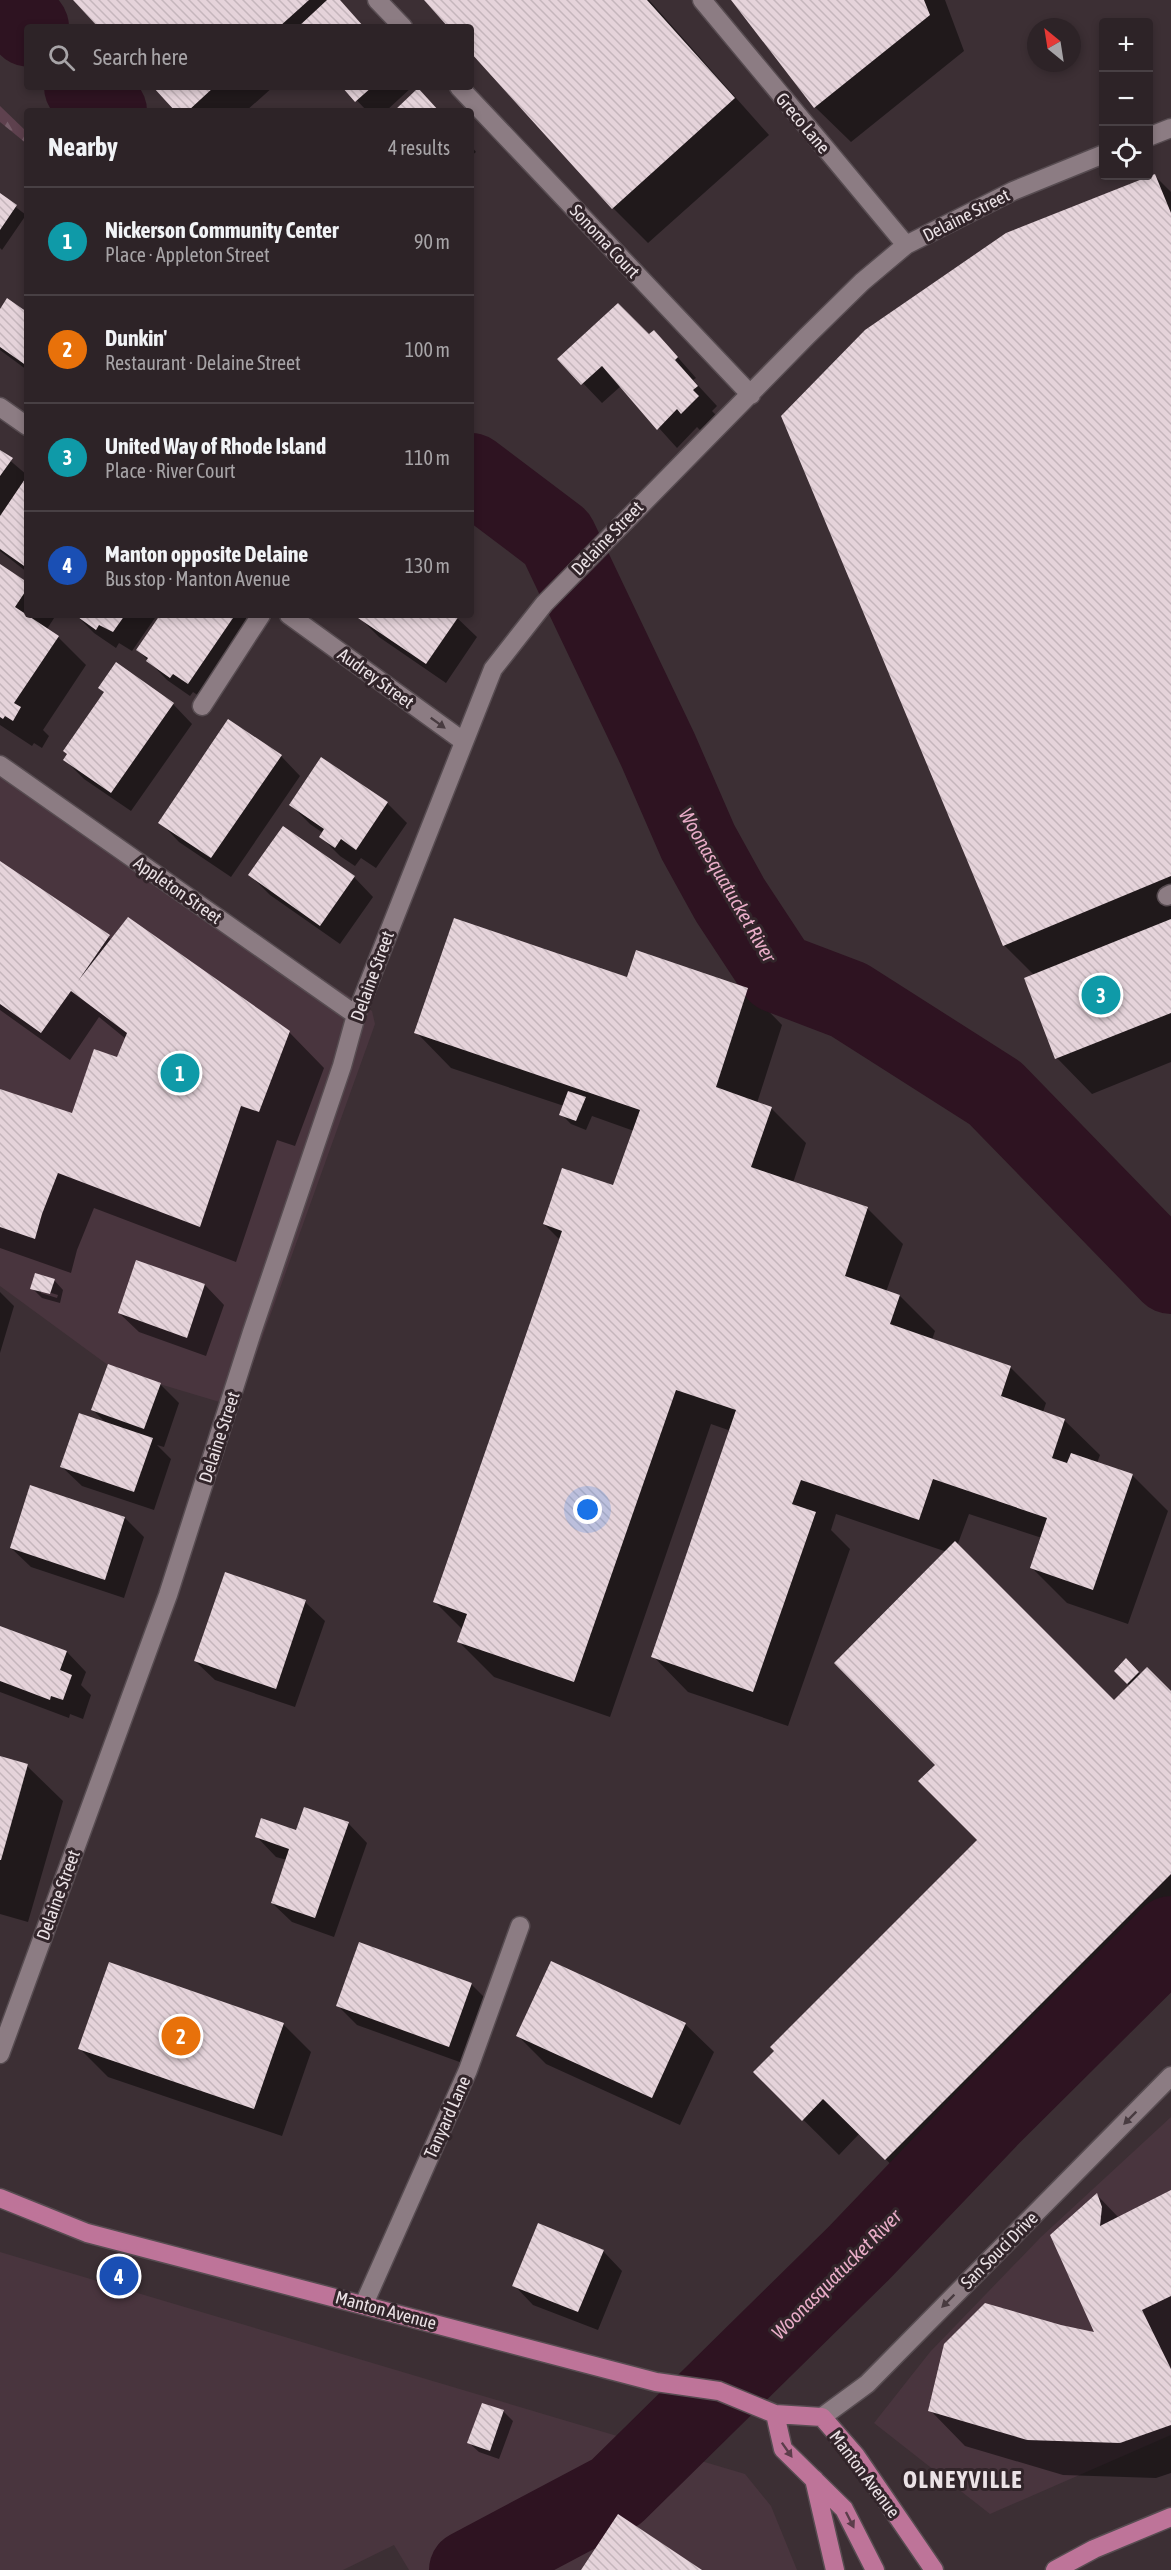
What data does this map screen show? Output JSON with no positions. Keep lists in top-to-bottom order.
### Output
{
  "streets": {
    "main road": ["Manton Avenue"],
    "street": [
      "Greco Lane",
      "Delaine Street",
      "Sonoma Court",
      "Audrey Street",
      "Appleton Street",
      "Tanyard Lane",
      "San Souci Drive"
    ]
  },
  "crossings": [
    ["Greco Lane", "Delaine Street"],
    ["Delaine Street", "Sonoma Court"],
    ["Delaine Street", "Audrey Street"],
    ["Delaine Street", "Appleton Street"],
    ["Tanyard Lane", "Manton Avenue"],
    ["San Souci Drive", "Manton Avenue"]
  ],
  "one_way": ["Audrey Street", "San Souci Drive"],
  "districts": ["OLNEYVILLE"],
  "water": ["Woonasquatucket River"],
  "north": "top left",
  "page": {
    "map_buttons": ["+", "−"],
    "search": "Search here",
    "heading": ["Nearby", "4 results"],
    "list": [
      {
        "mark": "1",
        "name": "Nickerson Community Center",
        "note": "Place · Appleton Street",
        "value": "90 m"
      },
      {
        "mark": "2",
        "name": "Dunkin'",
        "note": "Restaurant · Delaine Street",
        "value": "100 m"
      },
      {
        "mark": "3",
        "name": "United Way of Rhode Island",
        "note": "Place · River Court",
        "value": "110 m"
      },
      {
        "mark": "4",
        "name": "Manton opposite Delaine",
        "note": "Bus stop · Manton Avenue",
        "value": "130 m"
      }
    ],
    "pins": [
      "3",
      "1",
      "2",
      "4"
    ]
  }
}
